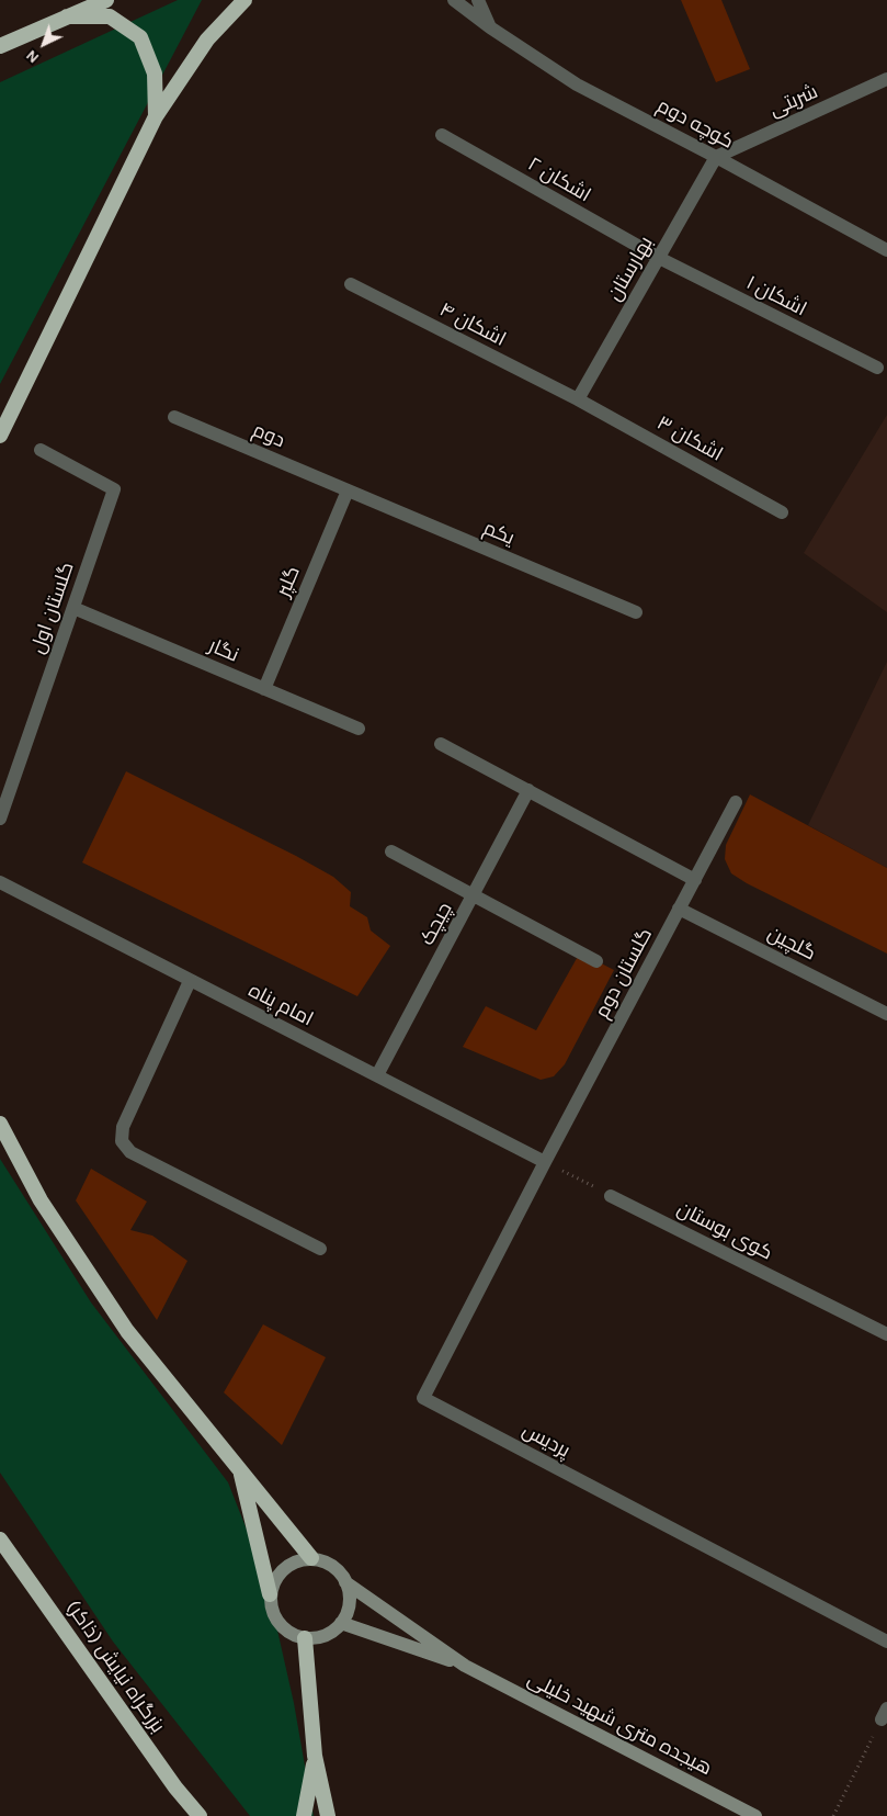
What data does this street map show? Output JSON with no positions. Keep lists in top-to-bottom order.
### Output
{
  "streets": {
    "highway": ["بزرگراه نیایش (ذاکر)"],
    "main road": ["هیجده متری شهید خلیلی"],
    "street": [
      "شربتی",
      "کوچه دوم",
      "اشکان ۲",
      "بهارستان",
      "اشکان ۱",
      "اشکان ۴",
      "دوم",
      "اشکان ۳",
      "یکم",
      "گلپر",
      "گلستان اول",
      "نگار",
      "چیچک",
      "گلچین",
      "گلستان دوم",
      "امام پناه",
      "کوی بوستان",
      "پردیس"
    ]
  },
  "crossings": [
    ["شربتی", "کوچه دوم"],
    ["شربتی", "بهارستان"],
    ["کوچه دوم", "بهارستان"],
    ["اشکان ۲", "بهارستان"],
    ["اشکان ۲", "اشکان ۱"],
    ["بهارستان", "اشکان ۱"],
    ["بهارستان", "اشکان ۴"],
    ["بهارستان", "اشکان ۳"],
    ["اشکان ۴", "اشکان ۳"],
    ["دوم", "یکم"],
    ["دوم", "گلپر"],
    ["یکم", "گلپر"],
    ["گلپر", "نگار"],
    ["گلستان اول", "نگار"],
    ["چیچک", "امام پناه"],
    ["گلچین", "گلستان دوم"],
    ["گلستان دوم", "امام پناه"],
    ["گلستان دوم", "پردیس"],
    ["امام پناه", "پردیس"]
  ],
  "north": "bottom left"
}
